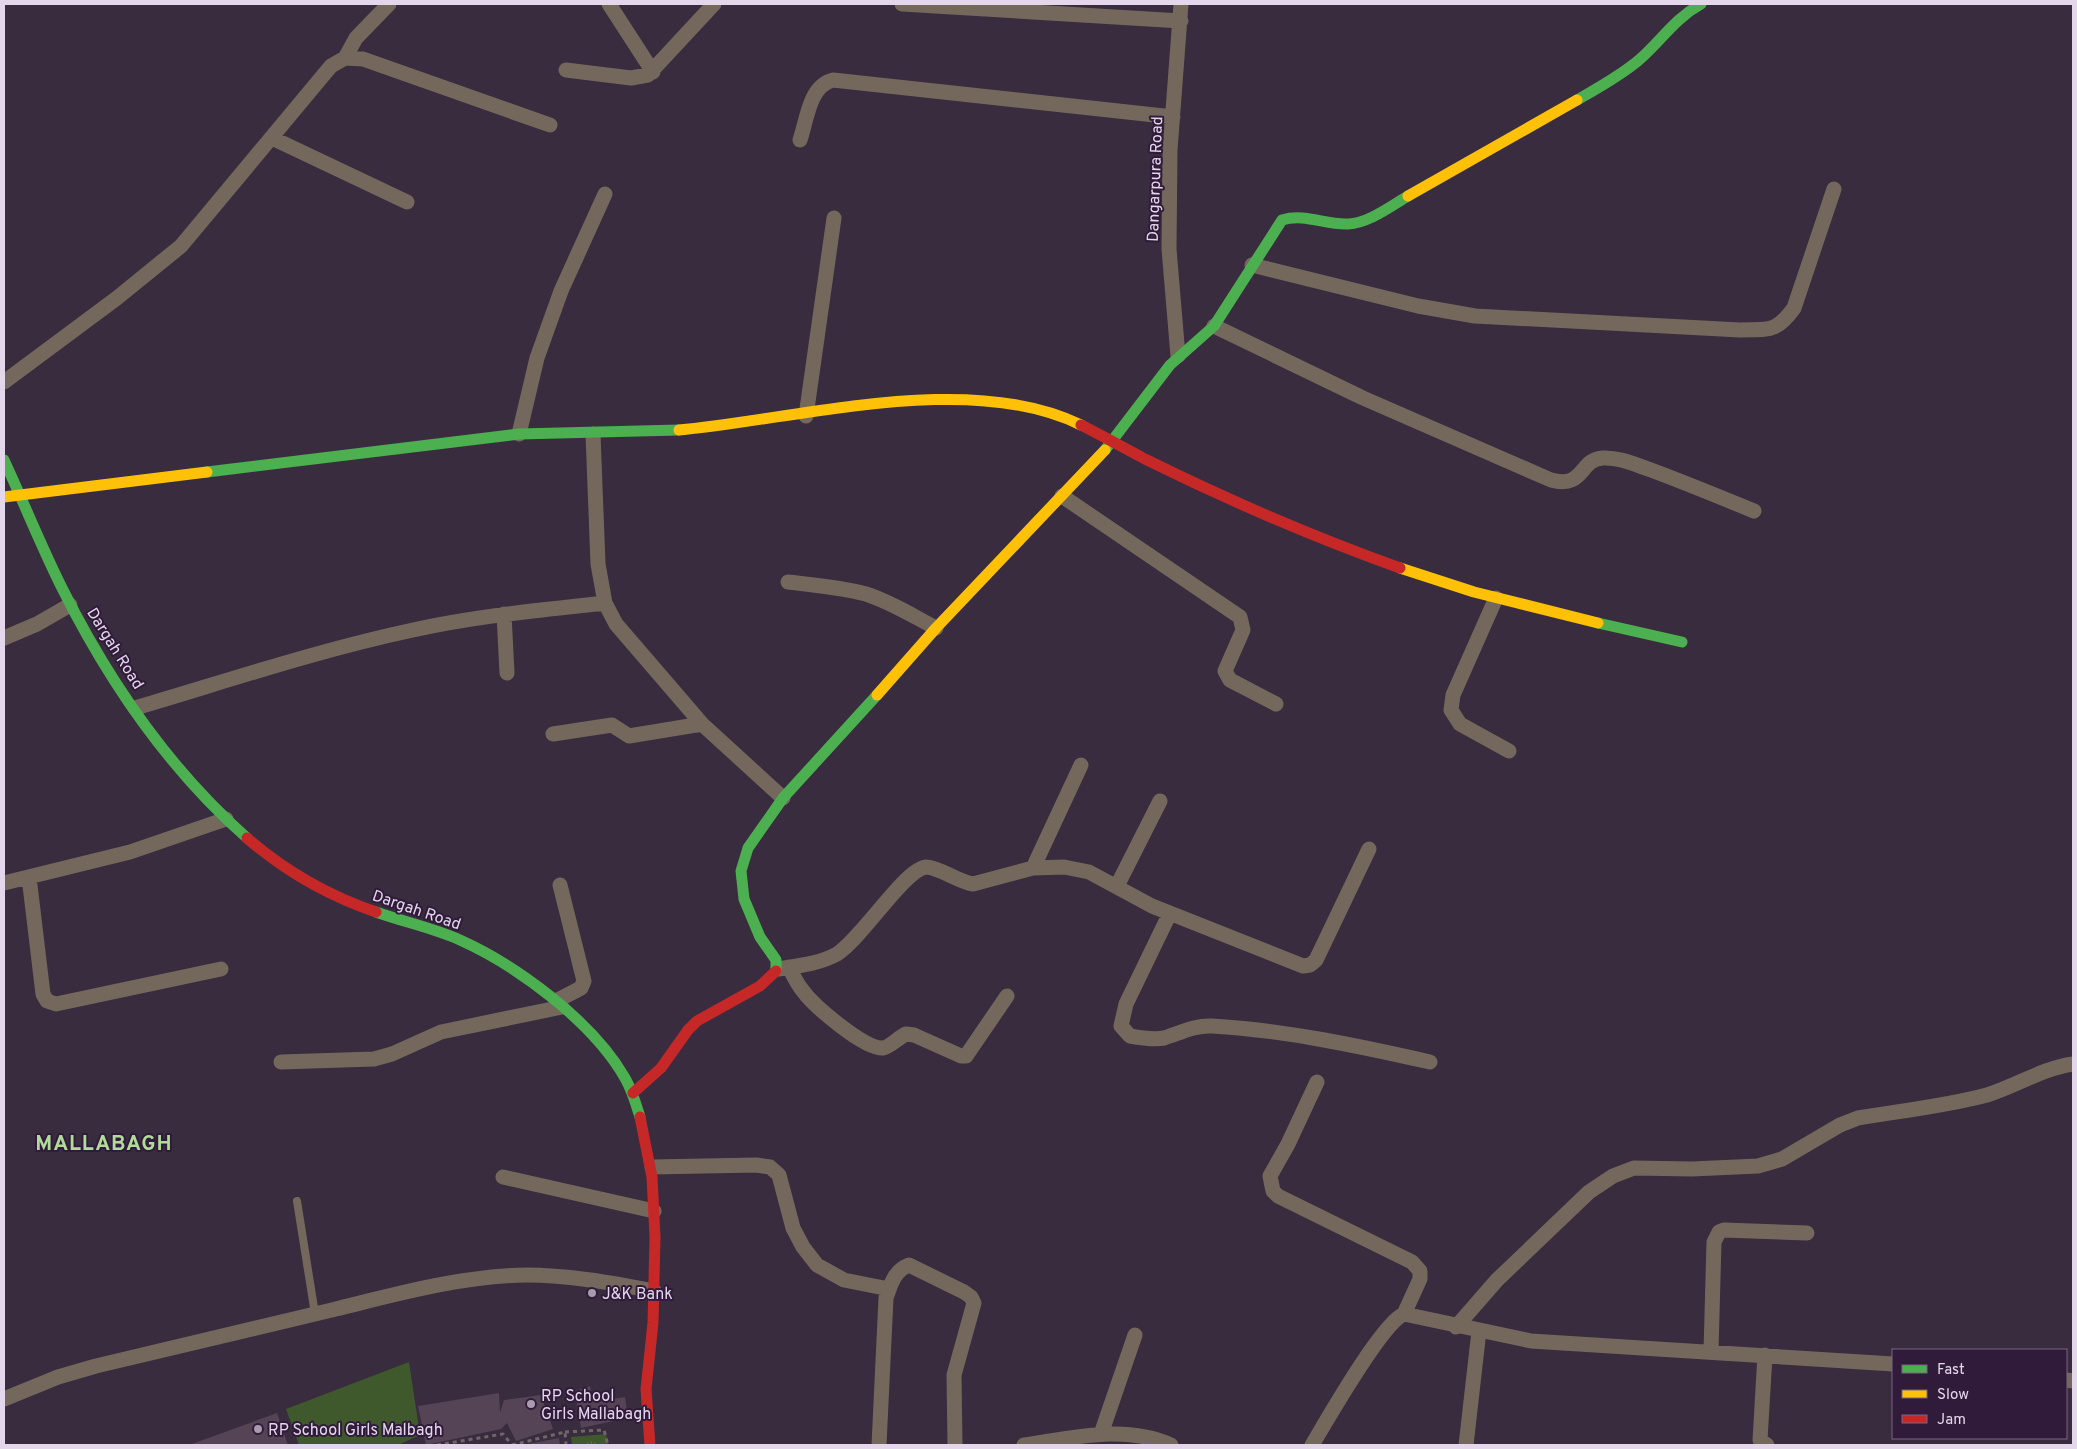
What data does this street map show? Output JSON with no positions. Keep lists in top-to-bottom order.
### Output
{
  "streets": {
    "street": ["Dangarpura Road", "Dargah Road"]
  },
  "districts": ["MALLABAGH"],
  "places": ["J&K Bank", "RP School Girls Mallabagh", "RP School Girls Malbagh"],
  "legend": ["Fast", "Slow", "Jam"]
}
